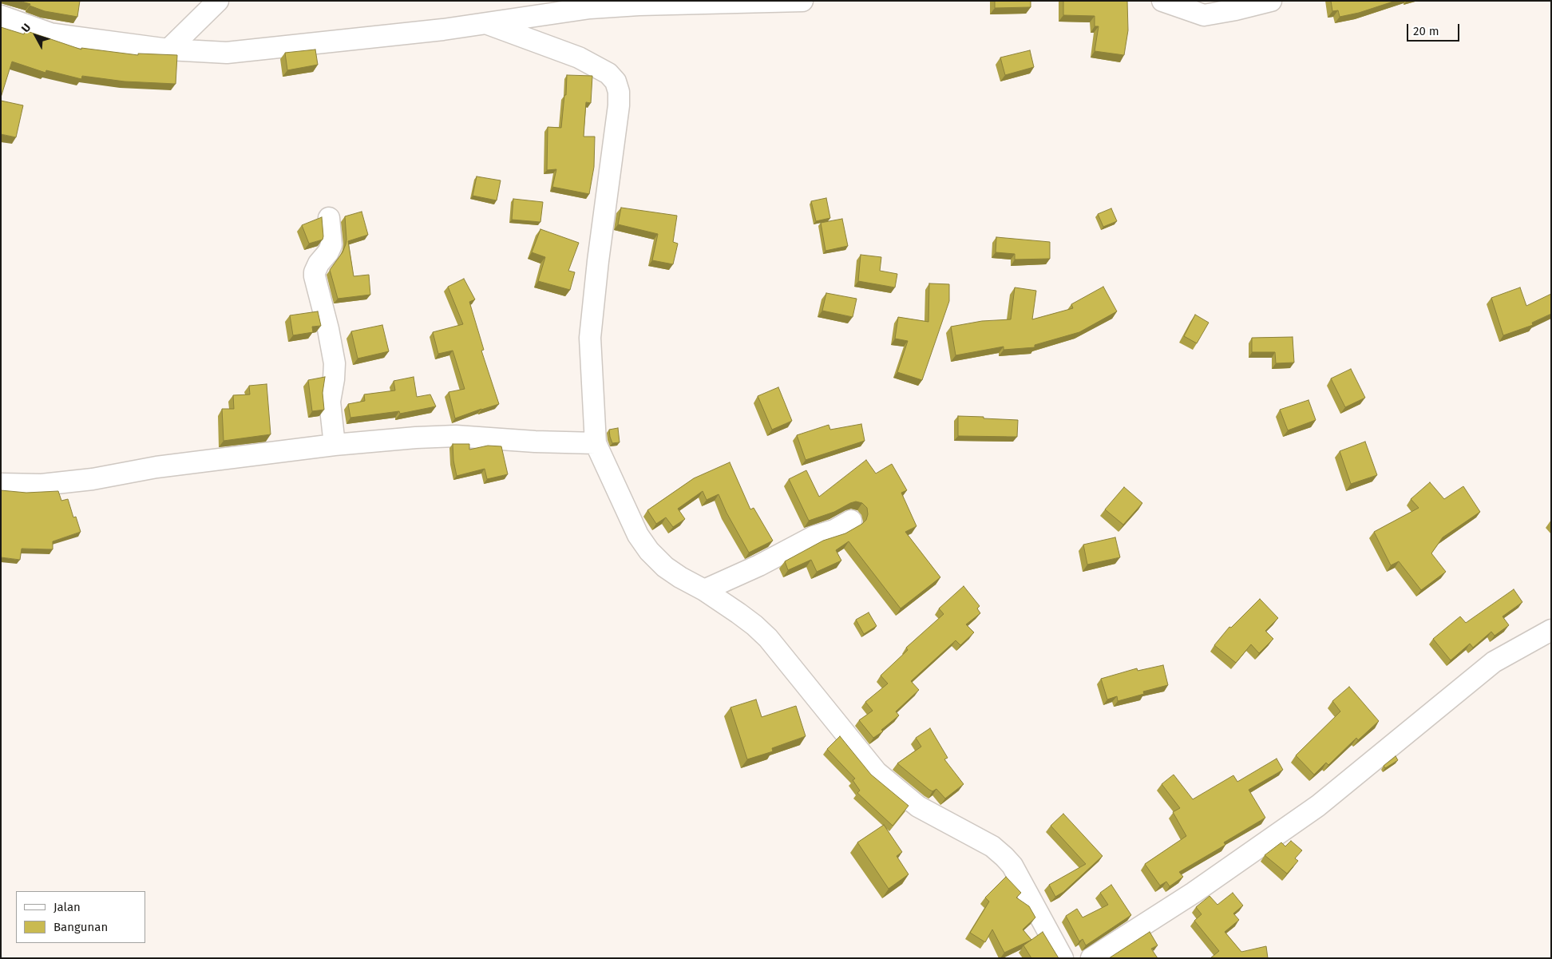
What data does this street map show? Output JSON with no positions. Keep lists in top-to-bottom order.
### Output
{
  "legend": ["Jalan", "Bangunan"],
  "scale_bar": "20 m",
  "north": "top left"
}
